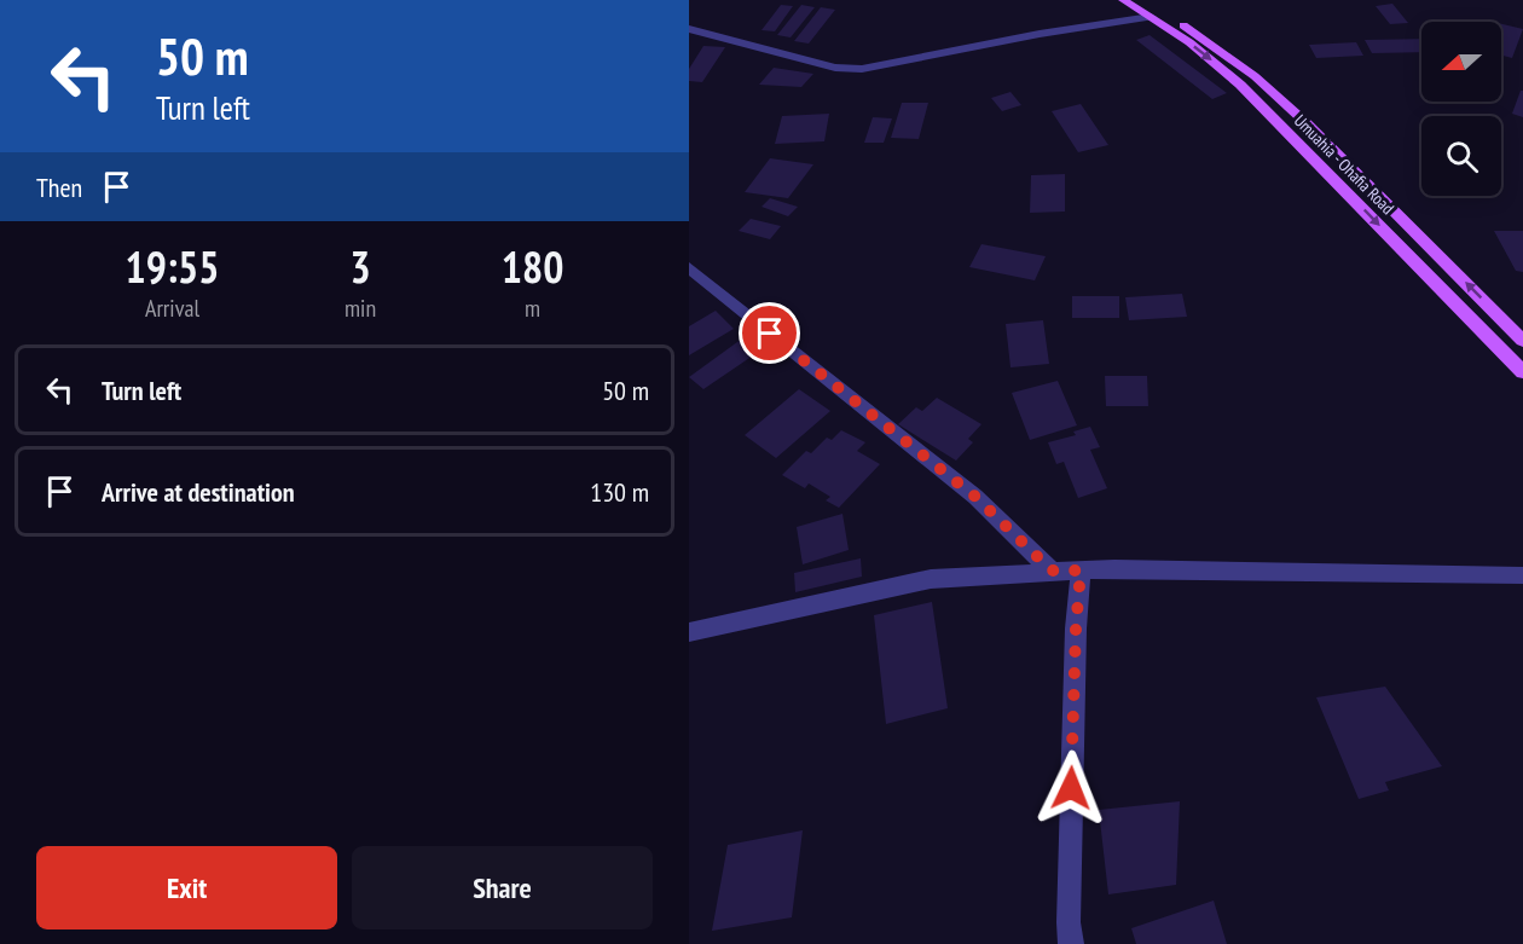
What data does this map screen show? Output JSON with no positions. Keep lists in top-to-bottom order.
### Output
{
  "streets": {
    "main road": ["Umuahia - Ohafia Road"]
  },
  "north": "left",
  "page": {
    "turn": ["50 m", "Turn left"],
    "then": "Then",
    "eta": [
      "19:55",
      "Arrival",
      "3",
      "min",
      "180",
      "m"
    ],
    "list": [
      {
        "name": "Turn left",
        "value": "50 m"
      },
      {
        "name": "Arrive at destination",
        "value": "130 m"
      }
    ],
    "buttons": ["Exit", "Share"]
  }
}
